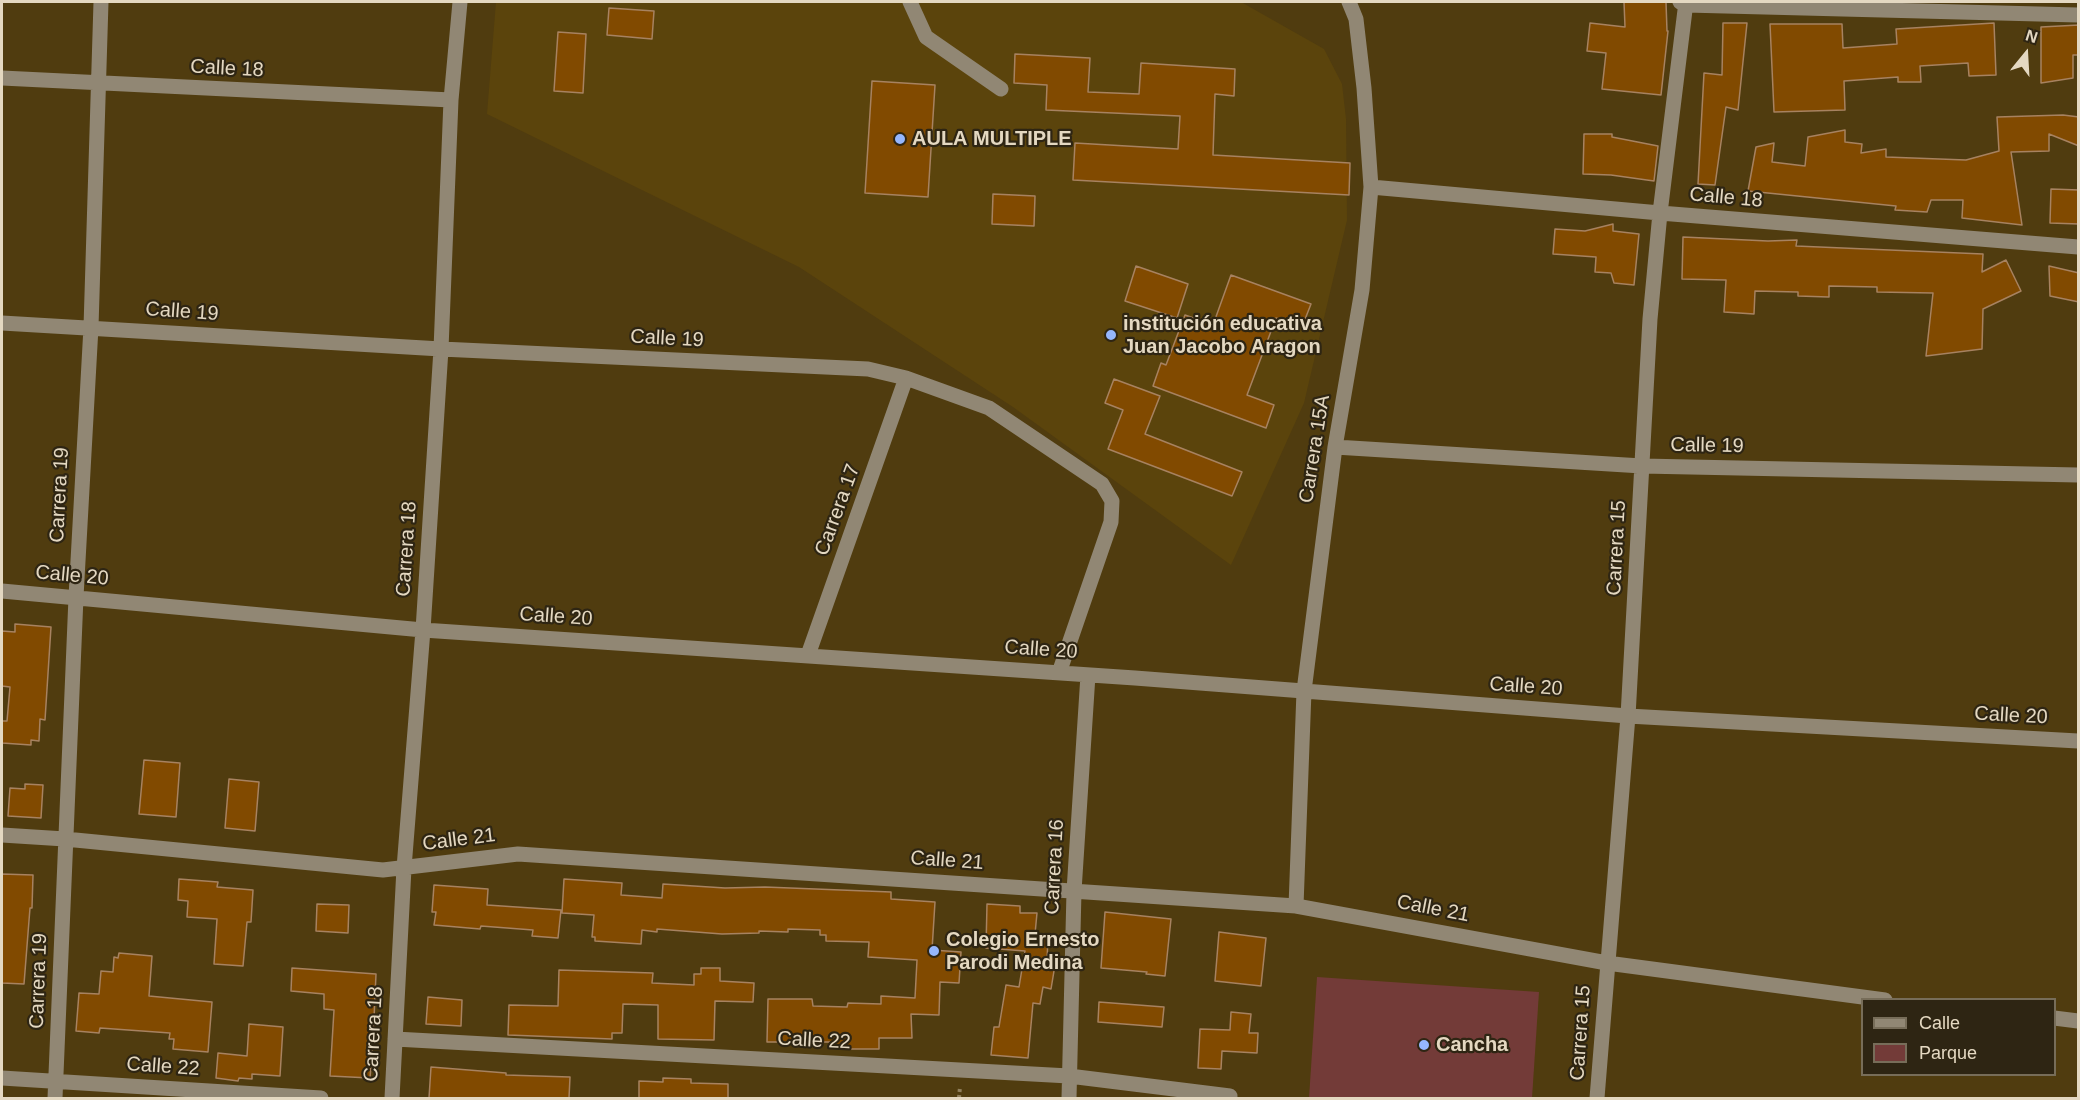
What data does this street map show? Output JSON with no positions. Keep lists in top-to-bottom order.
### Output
{
  "streets": {
    "street": [
      "Calle 18",
      "Calle 19",
      "Carrera 15A",
      "Carrera 19",
      "Carrera 17",
      "Carrera 15",
      "Carrera 18",
      "Calle 20",
      "Calle 21",
      "Carrera 16",
      "Calle 22"
    ]
  },
  "crossings": [
    ["Calle 18", "Carrera 15A"],
    ["Calle 18", "Carrera 19"],
    ["Calle 18", "Carrera 15"],
    ["Calle 18", "Carrera 18"],
    ["Calle 19", "Carrera 15A"],
    ["Calle 19", "Carrera 19"],
    ["Calle 19", "Carrera 17"],
    ["Calle 19", "Carrera 15"],
    ["Calle 19", "Carrera 18"],
    ["Calle 19", "Calle 20"],
    ["Carrera 15A", "Calle 20"],
    ["Carrera 15A", "Calle 21"],
    ["Carrera 19", "Calle 20"],
    ["Carrera 19", "Calle 21"],
    ["Carrera 19", "Calle 22"],
    ["Carrera 17", "Calle 20"],
    ["Carrera 15", "Calle 20"],
    ["Carrera 15", "Calle 21"],
    ["Carrera 18", "Calle 20"],
    ["Carrera 18", "Calle 21"],
    ["Carrera 18", "Calle 22"],
    ["Calle 20", "Carrera 16"],
    ["Calle 21", "Carrera 16"],
    ["Carrera 16", "Calle 22"]
  ],
  "places": [
    "AULA MULTIPLE",
    "institución educativa Juan Jacobo Aragon",
    "Colegio Ernesto Parodi Medina",
    "Cancha"
  ],
  "legend": ["Calle", "Parque"],
  "north": "top"
}
